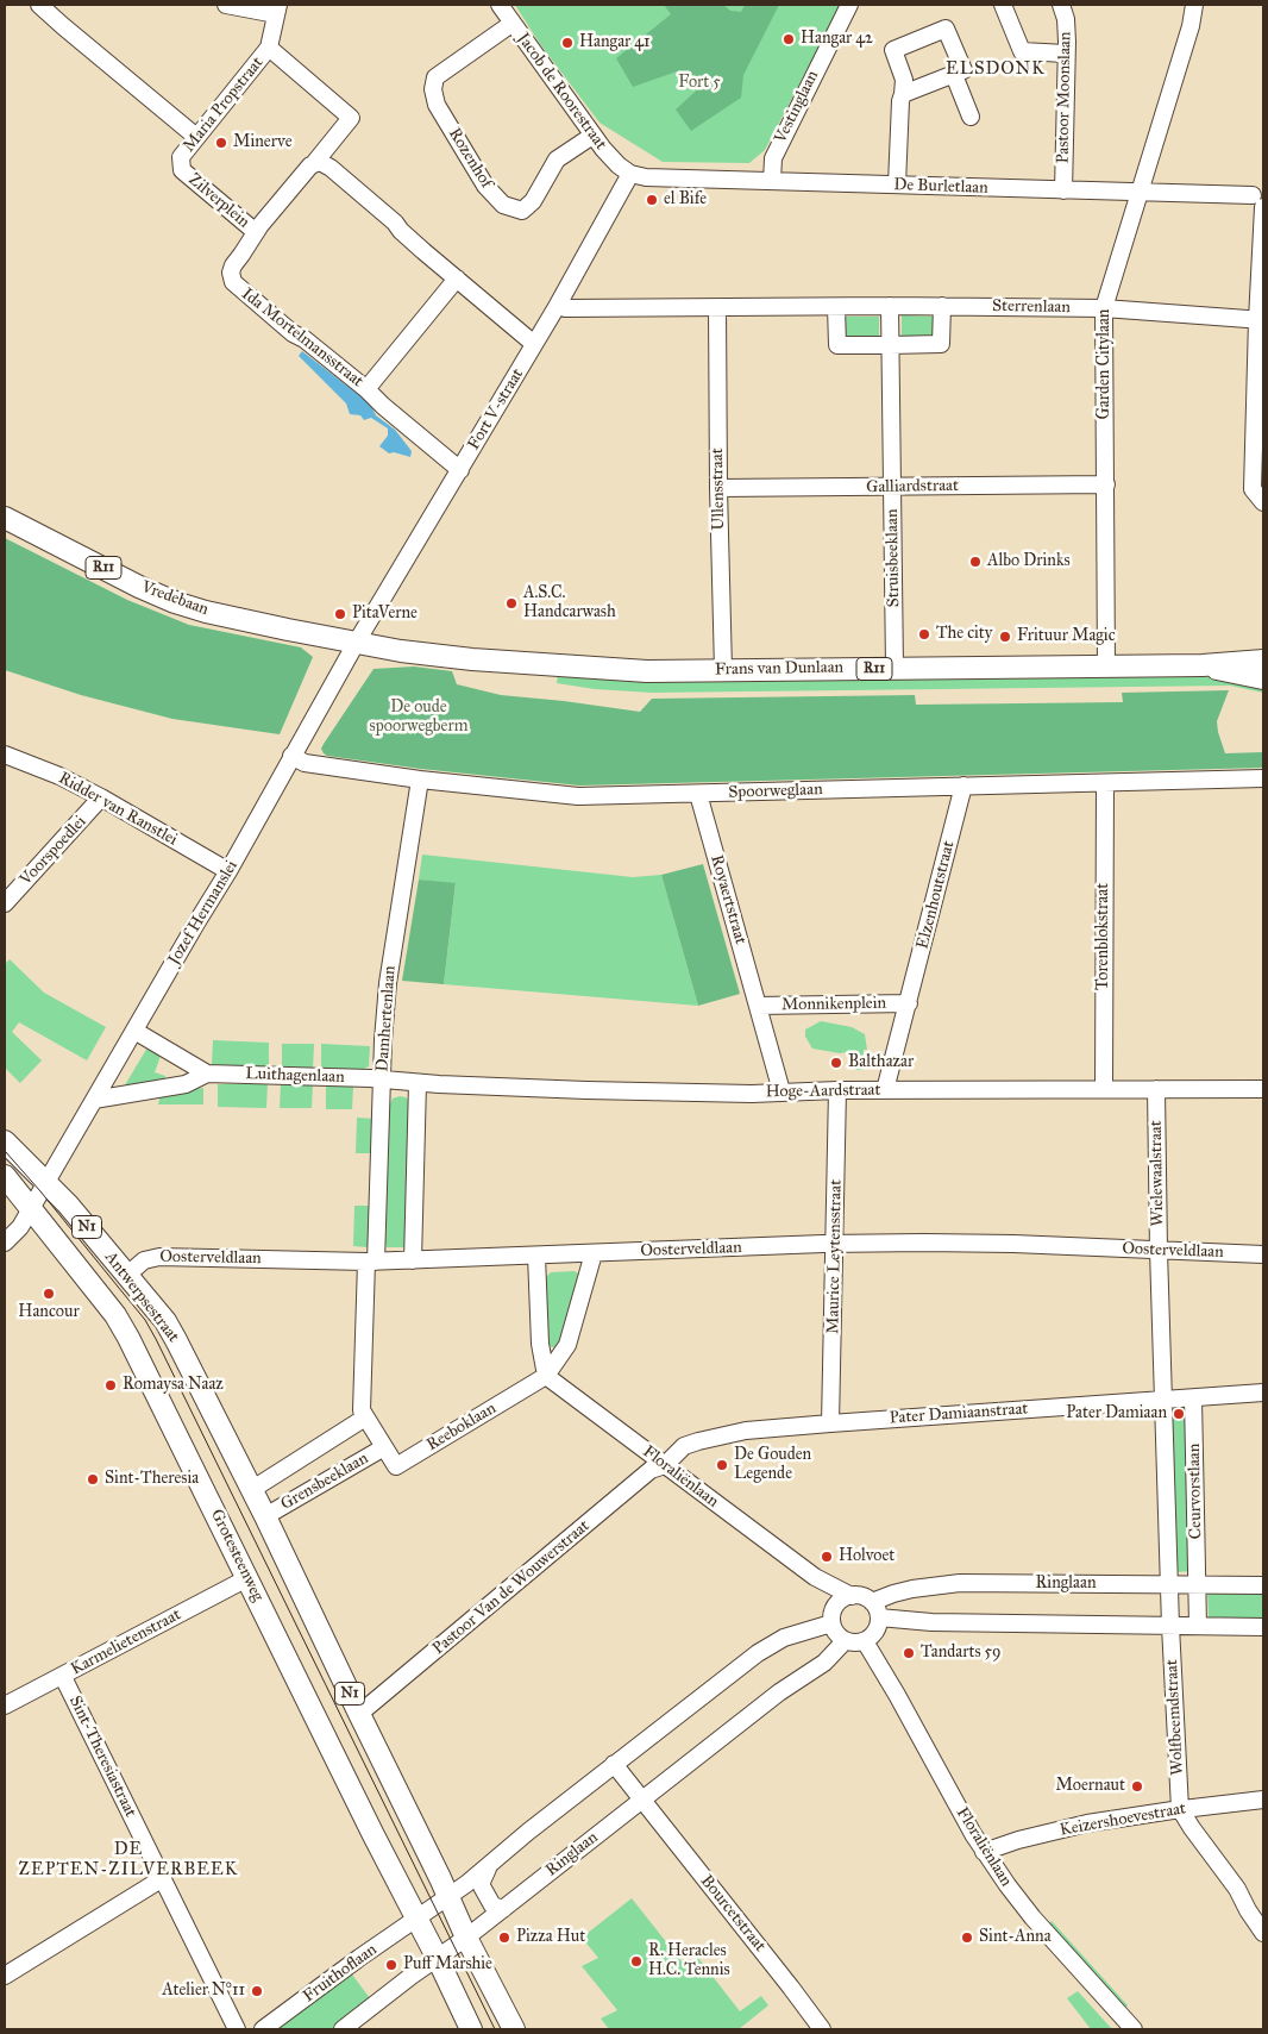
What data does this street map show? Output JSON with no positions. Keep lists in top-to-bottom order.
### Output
{
  "streets": {
    "main road": [
      "R11",
      "Vredebaan",
      "Frans van Dunlaan",
      "N1",
      "Antwerpsestraat",
      "Grotesteenweg"
    ],
    "street": [
      "Jacob de Roorestraat",
      "Pastoor Moonslaan",
      "Maria Propstraat",
      "Vestinglaan",
      "Rozenhof",
      "De Burletlaan",
      "Zilverplein",
      "Sterrenlaan",
      "Ida Mortelmansstraat",
      "Garden Citylaan",
      "Fort V-straat",
      "Galliardstraat",
      "Ullensstraat",
      "Struisbeeklaan",
      "Spoorweglaan",
      "Ridder van Ranstlei",
      "Voorspoedlei",
      "Elzenhoutstraat",
      "Royaertstraat",
      "Jozef Hermanslei",
      "Torenblokstraat",
      "Monnikenplein",
      "Damhertenlaan",
      "Luithagenlaan",
      "Hoge-Aardstraat",
      "Wielewaalstraat",
      "Oosterveldlaan",
      "Maurice Leytensstraat",
      "Pater Damiaanstraat",
      "Reeboklaan",
      "Floraliënlaan",
      "Grensbeeklaan",
      "Ceurvorstlaan",
      "Ringlaan",
      "Pastoor Van de Wouwerstraat",
      "Karmelietenstraat",
      "Wolfbeemdstraat",
      "Sint-Theresiastraat",
      "Keizershoevestraat",
      "Bourcetstraat",
      "Fruithoflaan"
    ]
  },
  "crossings": [
    ["Jacob de Roorestraat", "Rozenhof"],
    ["Jacob de Roorestraat", "De Burletlaan"],
    ["Jacob de Roorestraat", "Fort V-straat"],
    ["Pastoor Moonslaan", "De Burletlaan"],
    ["Maria Propstraat", "Zilverplein"],
    ["Maria Propstraat", "Ida Mortelmansstraat"],
    ["Vestinglaan", "De Burletlaan"],
    ["De Burletlaan", "Garden Citylaan"],
    ["De Burletlaan", "Fort V-straat"],
    ["Zilverplein", "Ida Mortelmansstraat"],
    ["Sterrenlaan", "Garden Citylaan"],
    ["Sterrenlaan", "Fort V-straat"],
    ["Sterrenlaan", "Ullensstraat"],
    ["Sterrenlaan", "Struisbeeklaan"],
    ["Ida Mortelmansstraat", "Fort V-straat"],
    ["Garden Citylaan", "Galliardstraat"],
    ["Garden Citylaan", "Frans van Dunlaan"],
    ["Fort V-straat", "Vredebaan"],
    ["Fort V-straat", "Frans van Dunlaan"],
    ["Fort V-straat", "Jozef Hermanslei"],
    ["Galliardstraat", "Ullensstraat"],
    ["Galliardstraat", "Struisbeeklaan"],
    ["Ullensstraat", "Frans van Dunlaan"],
    ["Struisbeeklaan", "Frans van Dunlaan"],
    ["Vredebaan", "Frans van Dunlaan"],
    ["Vredebaan", "Jozef Hermanslei"],
    ["Frans van Dunlaan", "Jozef Hermanslei"],
    ["Spoorweglaan", "Elzenhoutstraat"],
    ["Spoorweglaan", "Royaertstraat"],
    ["Spoorweglaan", "Jozef Hermanslei"],
    ["Spoorweglaan", "Torenblokstraat"],
    ["Spoorweglaan", "Damhertenlaan"],
    ["Ridder van Ranstlei", "Voorspoedlei"],
    ["Ridder van Ranstlei", "Jozef Hermanslei"],
    ["Elzenhoutstraat", "Monnikenplein"],
    ["Royaertstraat", "Monnikenplein"],
    ["Jozef Hermanslei", "Luithagenlaan"],
    ["Jozef Hermanslei", "Antwerpsestraat"],
    ["Torenblokstraat", "Hoge-Aardstraat"],
    ["Monnikenplein", "Hoge-Aardstraat"],
    ["Damhertenlaan", "Luithagenlaan"],
    ["Damhertenlaan", "Hoge-Aardstraat"],
    ["Damhertenlaan", "Oosterveldlaan"],
    ["Damhertenlaan", "Reeboklaan"],
    ["Damhertenlaan", "Grensbeeklaan"],
    ["Luithagenlaan", "Hoge-Aardstraat"],
    ["Hoge-Aardstraat", "Wielewaalstraat"],
    ["Hoge-Aardstraat", "Maurice Leytensstraat"],
    ["Wielewaalstraat", "Oosterveldlaan"],
    ["Wielewaalstraat", "Pater Damiaanstraat"],
    ["Wielewaalstraat", "Ceurvorstlaan"],
    ["N1", "Antwerpsestraat"],
    ["N1", "Grensbeeklaan"],
    ["N1", "Grotesteenweg"],
    ["N1", "Ringlaan"],
    ["N1", "Pastoor Van de Wouwerstraat"],
    ["N1", "Fruithoflaan"],
    ["Oosterveldlaan", "Maurice Leytensstraat"],
    ["Oosterveldlaan", "Antwerpsestraat"],
    ["Maurice Leytensstraat", "Pater Damiaanstraat"],
    ["Antwerpsestraat", "Grensbeeklaan"],
    ["Pater Damiaanstraat", "Floraliënlaan"],
    ["Pater Damiaanstraat", "Ceurvorstlaan"],
    ["Pater Damiaanstraat", "Pastoor Van de Wouwerstraat"],
    ["Reeboklaan", "Floraliënlaan"],
    ["Reeboklaan", "Grensbeeklaan"],
    ["Floraliënlaan", "Ringlaan"],
    ["Floraliënlaan", "Pastoor Van de Wouwerstraat"],
    ["Floraliënlaan", "Keizershoevestraat"],
    ["Ceurvorstlaan", "Ringlaan"],
    ["Ceurvorstlaan", "Wolfbeemdstraat"],
    ["Grotesteenweg", "Karmelietenstraat"],
    ["Grotesteenweg", "Fruithoflaan"],
    ["Ringlaan", "Bourcetstraat"],
    ["Karmelietenstraat", "Sint-Theresiastraat"],
    ["Wolfbeemdstraat", "Keizershoevestraat"]
  ],
  "districts": ["ELSDONK", "DE ZEPTEN-ZILVERBEEK"],
  "parks": ["Fort 5", "De oude spoorwegberm"],
  "places": [
    "Hangar 42",
    "Hangar 41",
    "Minerve",
    "el Bife",
    "Albo Drinks",
    "A.S.C. Handcarwash",
    "PitaVerne",
    "The city",
    "Frituur Magic",
    "Balthazar",
    "Hancour",
    "Romaysa Naaz",
    "Pater Damiaan",
    "De Gouden Legende",
    "Sint-Theresia",
    "Holvoet",
    "Tandarts 59",
    "Moernaut",
    "Pizza Hut",
    "Sint-Anna",
    "R. Heracles H.C. Tennis",
    "Puff Marshie",
    "Atelier N°11"
  ]
}
